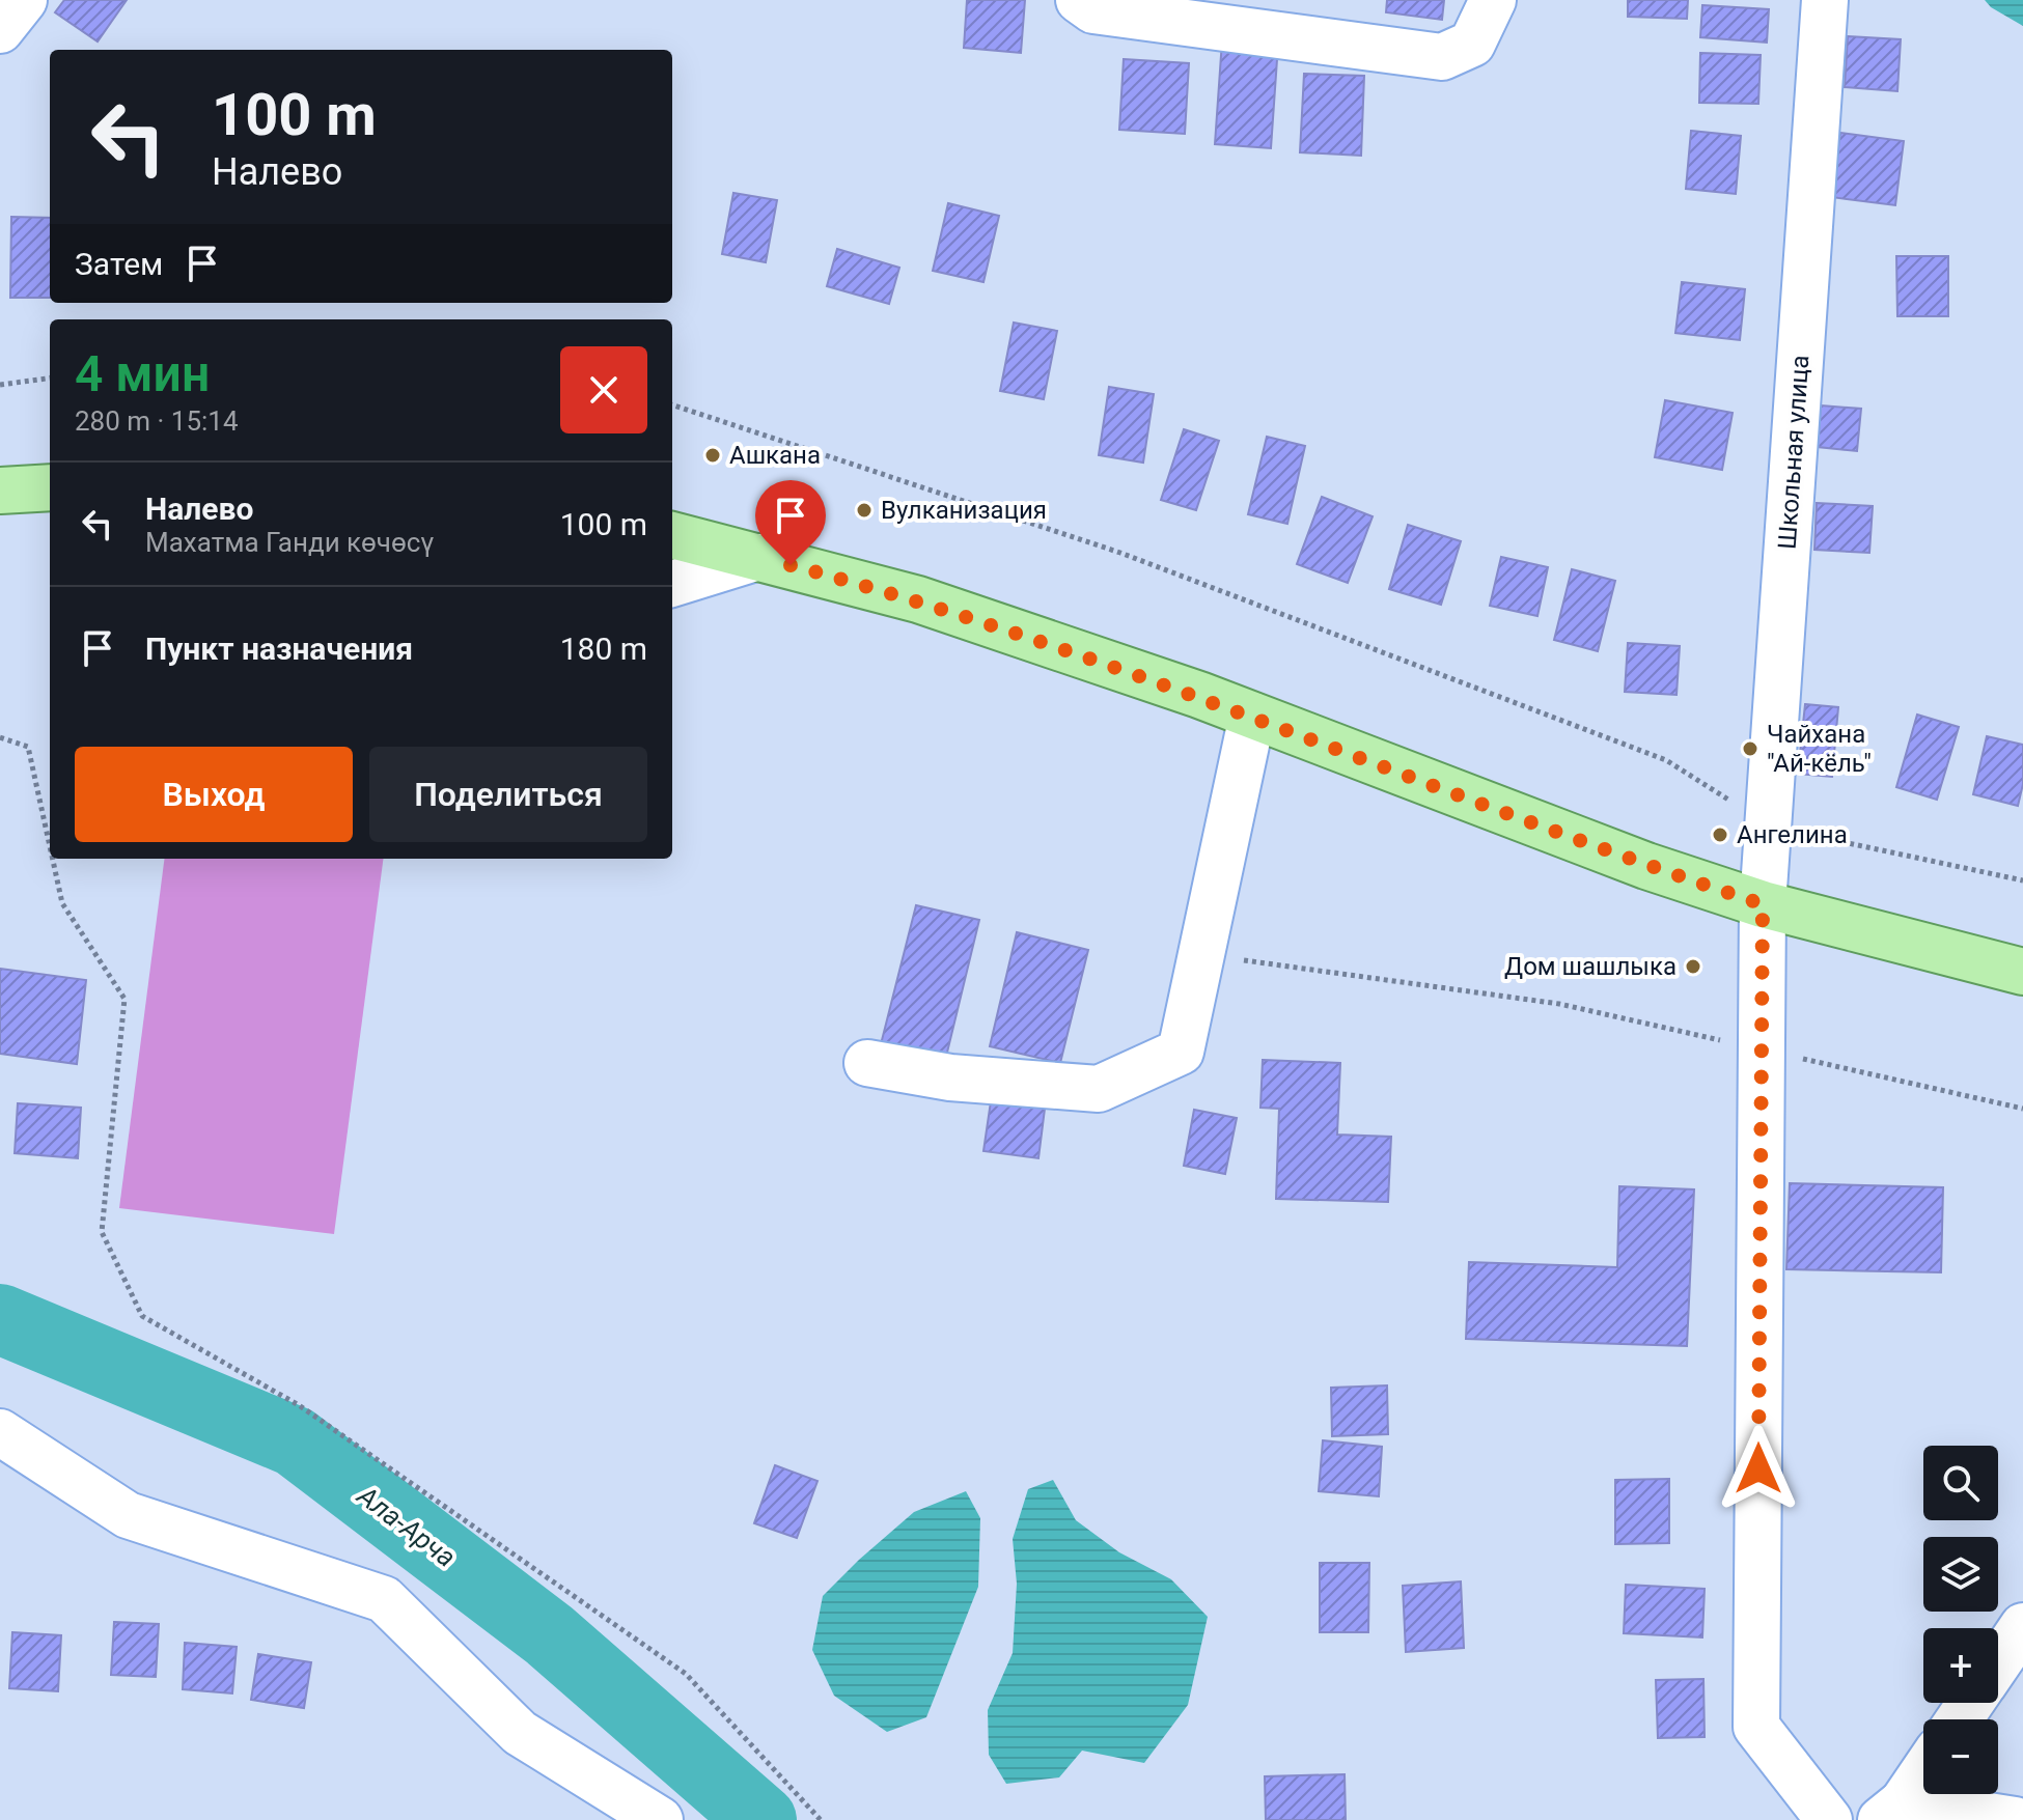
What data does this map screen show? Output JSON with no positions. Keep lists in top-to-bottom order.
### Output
{
  "streets": {
    "street": ["Школьная улица"]
  },
  "water": ["Ала-Арча"],
  "places": [
    "Ашкана",
    "Вулканизация",
    "Чайхана \"Ай-кёль\"",
    "Ангелина",
    "Дом шашлыка"
  ],
  "page": {
    "turn": ["100 m", "Налево"],
    "then": "Затем",
    "heading": ["4 мин", "280 m · 15:14"],
    "list": [
      {
        "name": "Налево",
        "note": "Махатма Ганди көчөсү",
        "value": "100 m"
      },
      {
        "name": "Пункт назначения",
        "value": "180 m"
      }
    ],
    "buttons": ["Выход", "Поделиться"],
    "map_buttons": ["+", "−"]
  }
}
